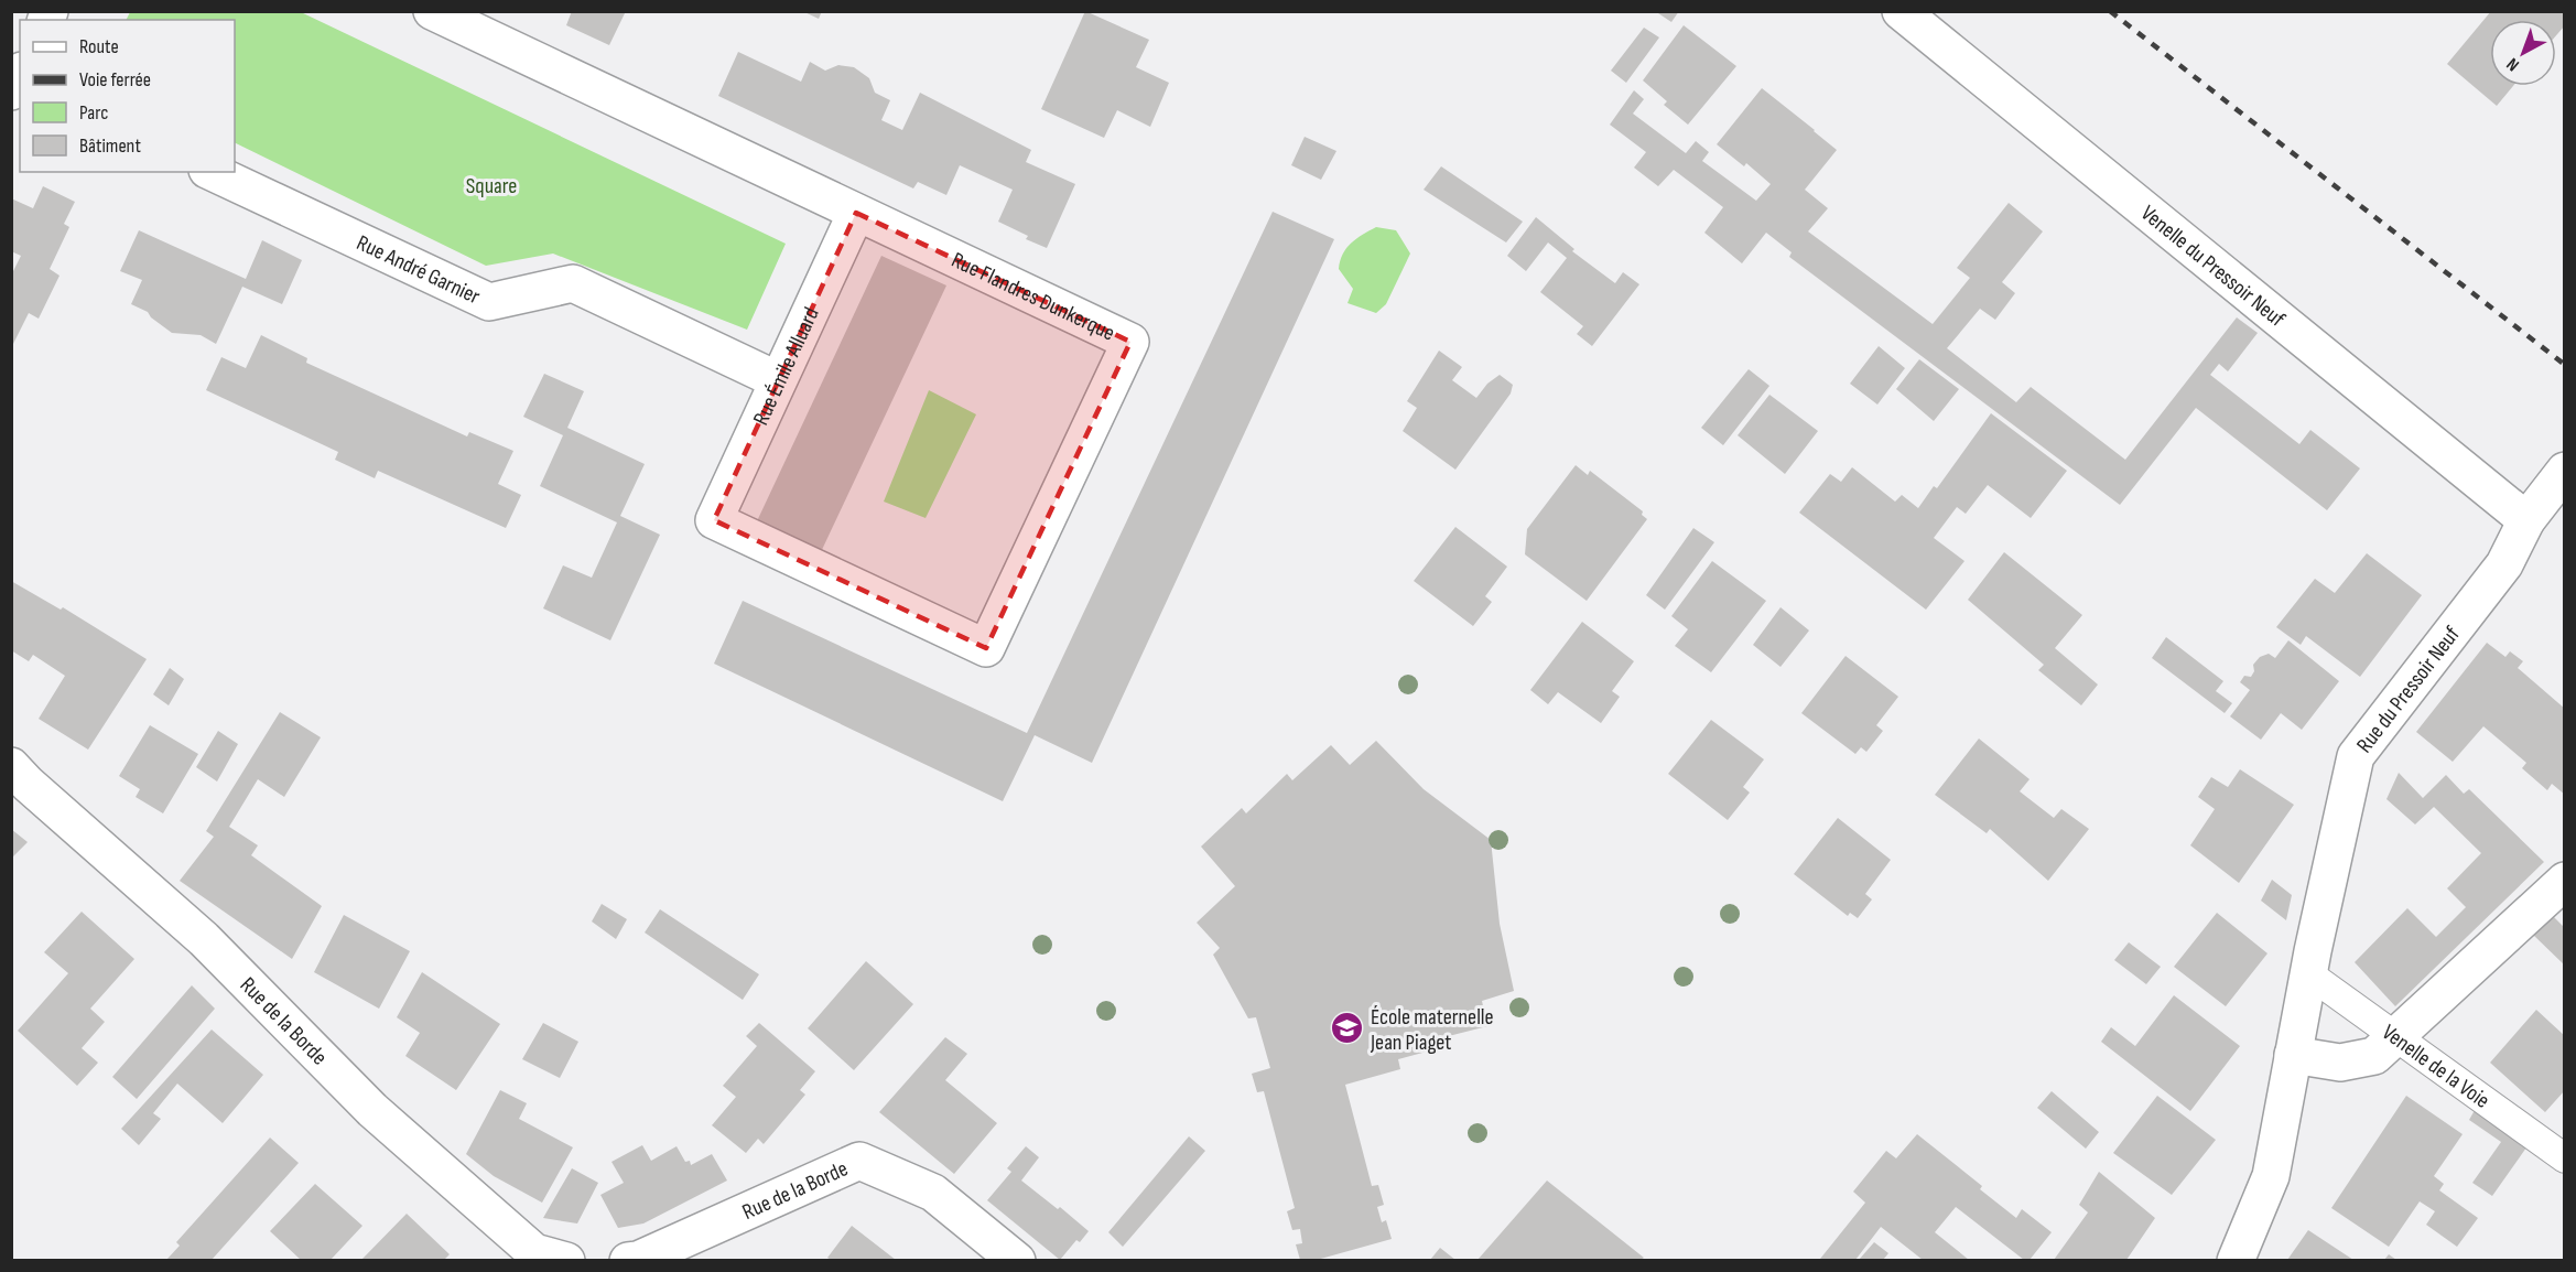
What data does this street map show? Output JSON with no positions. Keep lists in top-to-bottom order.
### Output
{
  "streets": {
    "street": [
      "Venelle du Pressoir Neuf",
      "Rue André Garnier",
      "Rue Flandres Dunkerque",
      "Rue Émile Alluard",
      "Rue du Pressoir Neuf",
      "Rue de la Borde"
    ],
    "lane": ["Venelle de la Voie"]
  },
  "crossings": [
    ["Venelle du Pressoir Neuf", "Rue du Pressoir Neuf"],
    ["Rue André Garnier", "Rue Émile Alluard"],
    ["Rue Flandres Dunkerque", "Rue Émile Alluard"],
    ["Rue du Pressoir Neuf", "Venelle de la Voie"]
  ],
  "parks": ["Square"],
  "places": {
    "school or university": ["École maternelle Jean Piaget"]
  },
  "legend": [
    "Route",
    "Voie ferrée",
    "Parc",
    "Bâtiment"
  ],
  "north": "bottom left"
}
